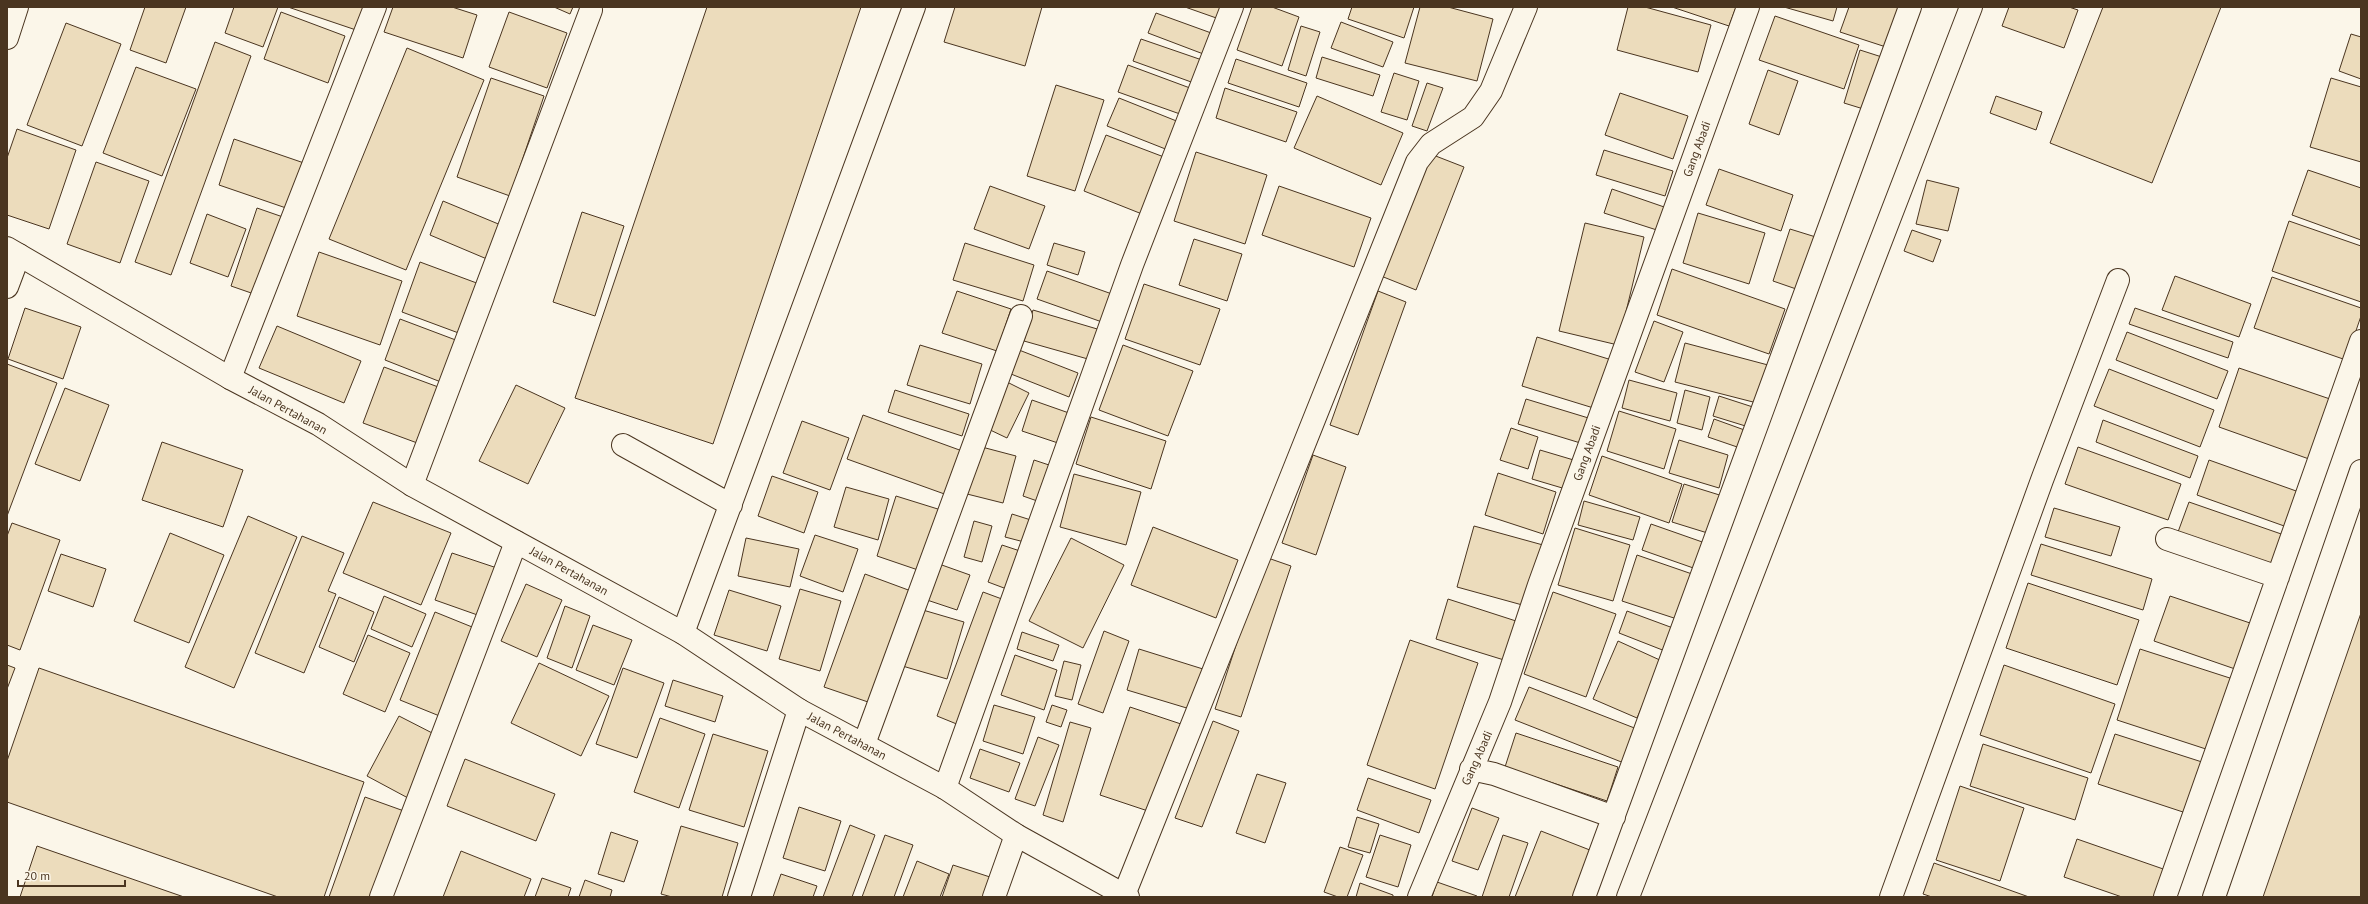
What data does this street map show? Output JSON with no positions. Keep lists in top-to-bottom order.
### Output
{
  "streets": {
    "street": ["Gang Abadi", "Jalan Pertahanan"]
  },
  "scale_bar": "20 m"
}
